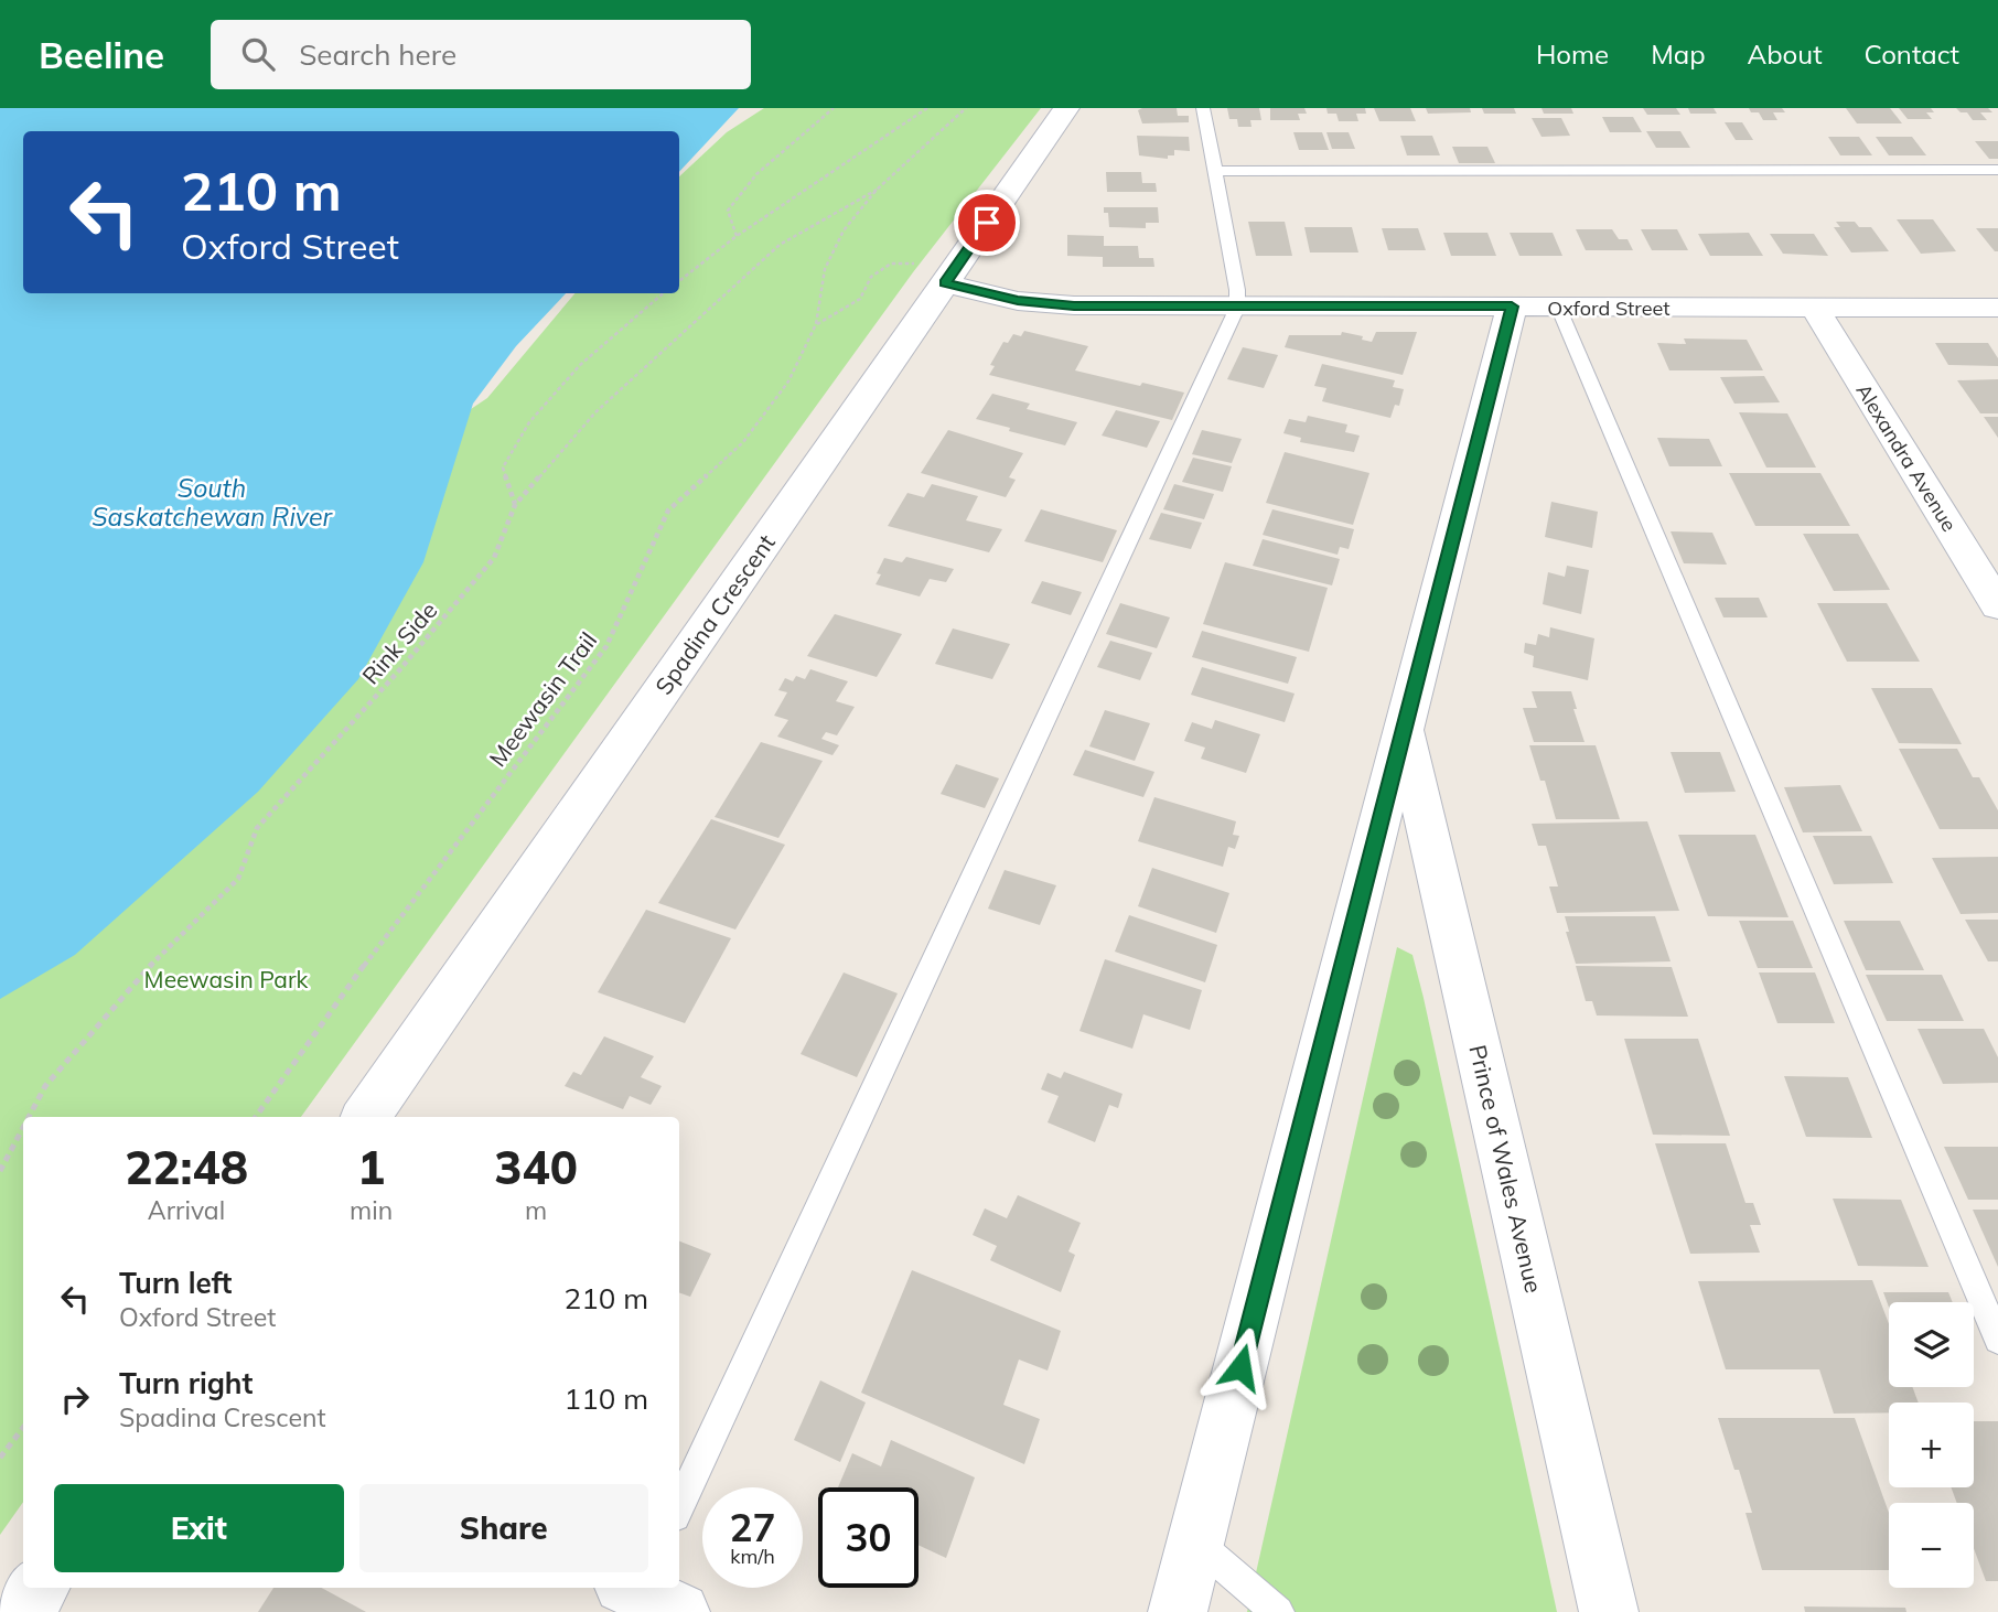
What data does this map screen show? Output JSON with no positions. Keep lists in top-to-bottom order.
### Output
{
  "streets": {
    "street": [
      "Oxford Street",
      "Alexandra Avenue",
      "Spadina Crescent",
      "Prince of Wales Avenue"
    ],
    "path": ["Rink Side", "Meewasin Trail"]
  },
  "crossings": [
    ["Oxford Street", "Alexandra Avenue"],
    ["Oxford Street", "Spadina Crescent"],
    ["Rink Side", "Meewasin Trail"]
  ],
  "water": ["South Saskatchewan River"],
  "parks": ["Meewasin Park"],
  "page": {
    "header": "Beeline",
    "search": "Search here",
    "nav": [
      "Home",
      "Map",
      "About",
      "Contact"
    ],
    "turn": ["210 m", "Oxford Street"],
    "eta": [
      "22:48",
      "Arrival",
      "1",
      "min",
      "340",
      "m"
    ],
    "list": [
      {
        "name": "Turn left",
        "note": "Oxford Street",
        "value": "210 m"
      },
      {
        "name": "Turn right",
        "note": "Spadina Crescent",
        "value": "110 m"
      }
    ],
    "map_buttons": ["+", "−"],
    "buttons": ["Exit", "Share"],
    "speed": "27 km/h",
    "limit": "30"
  }
}
